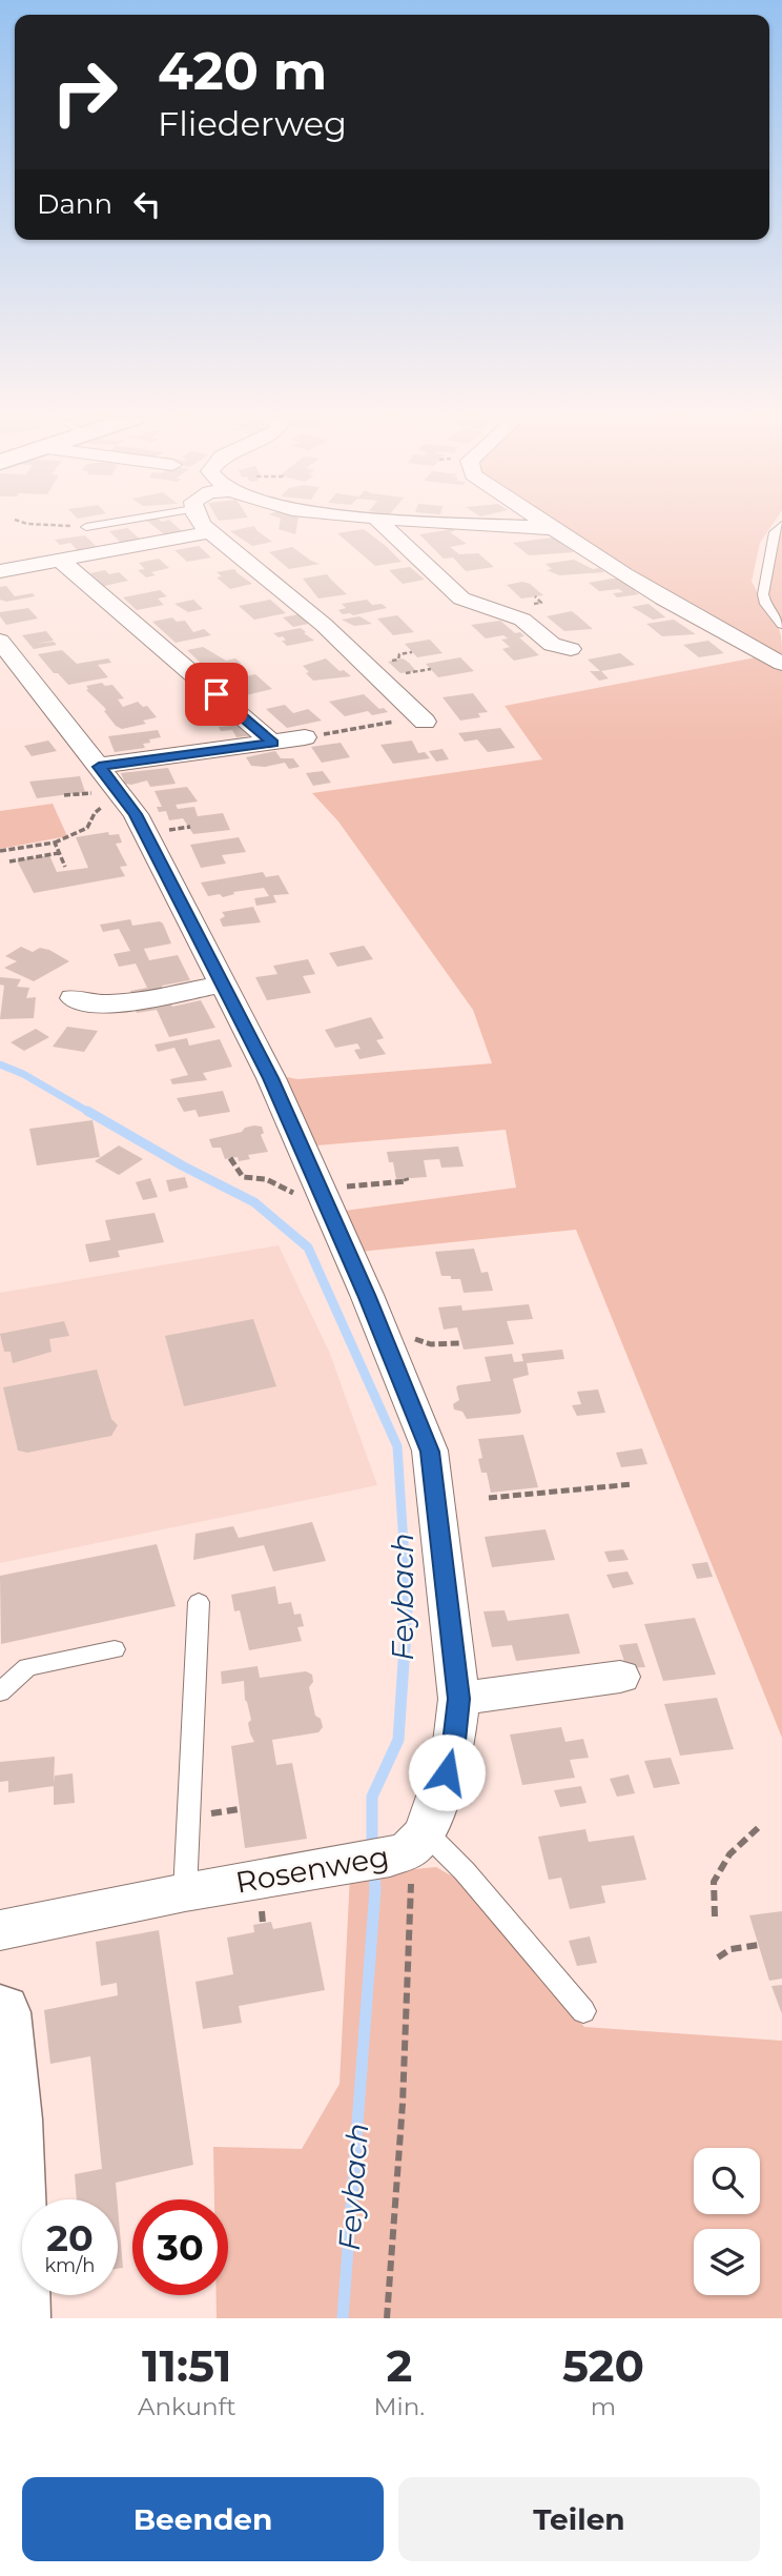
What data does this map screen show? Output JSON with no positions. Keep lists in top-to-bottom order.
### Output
{
  "streets": {
    "street": ["Rosenweg"]
  },
  "water": ["Feybach"],
  "page": {
    "turn": ["420 m", "Fliederweg"],
    "then": "Dann",
    "speed": "20 km/h",
    "limit": "30",
    "eta": [
      "11:51",
      "Ankunft",
      "2",
      "Min.",
      "520",
      "m"
    ],
    "buttons": ["Beenden", "Teilen"]
  }
}
